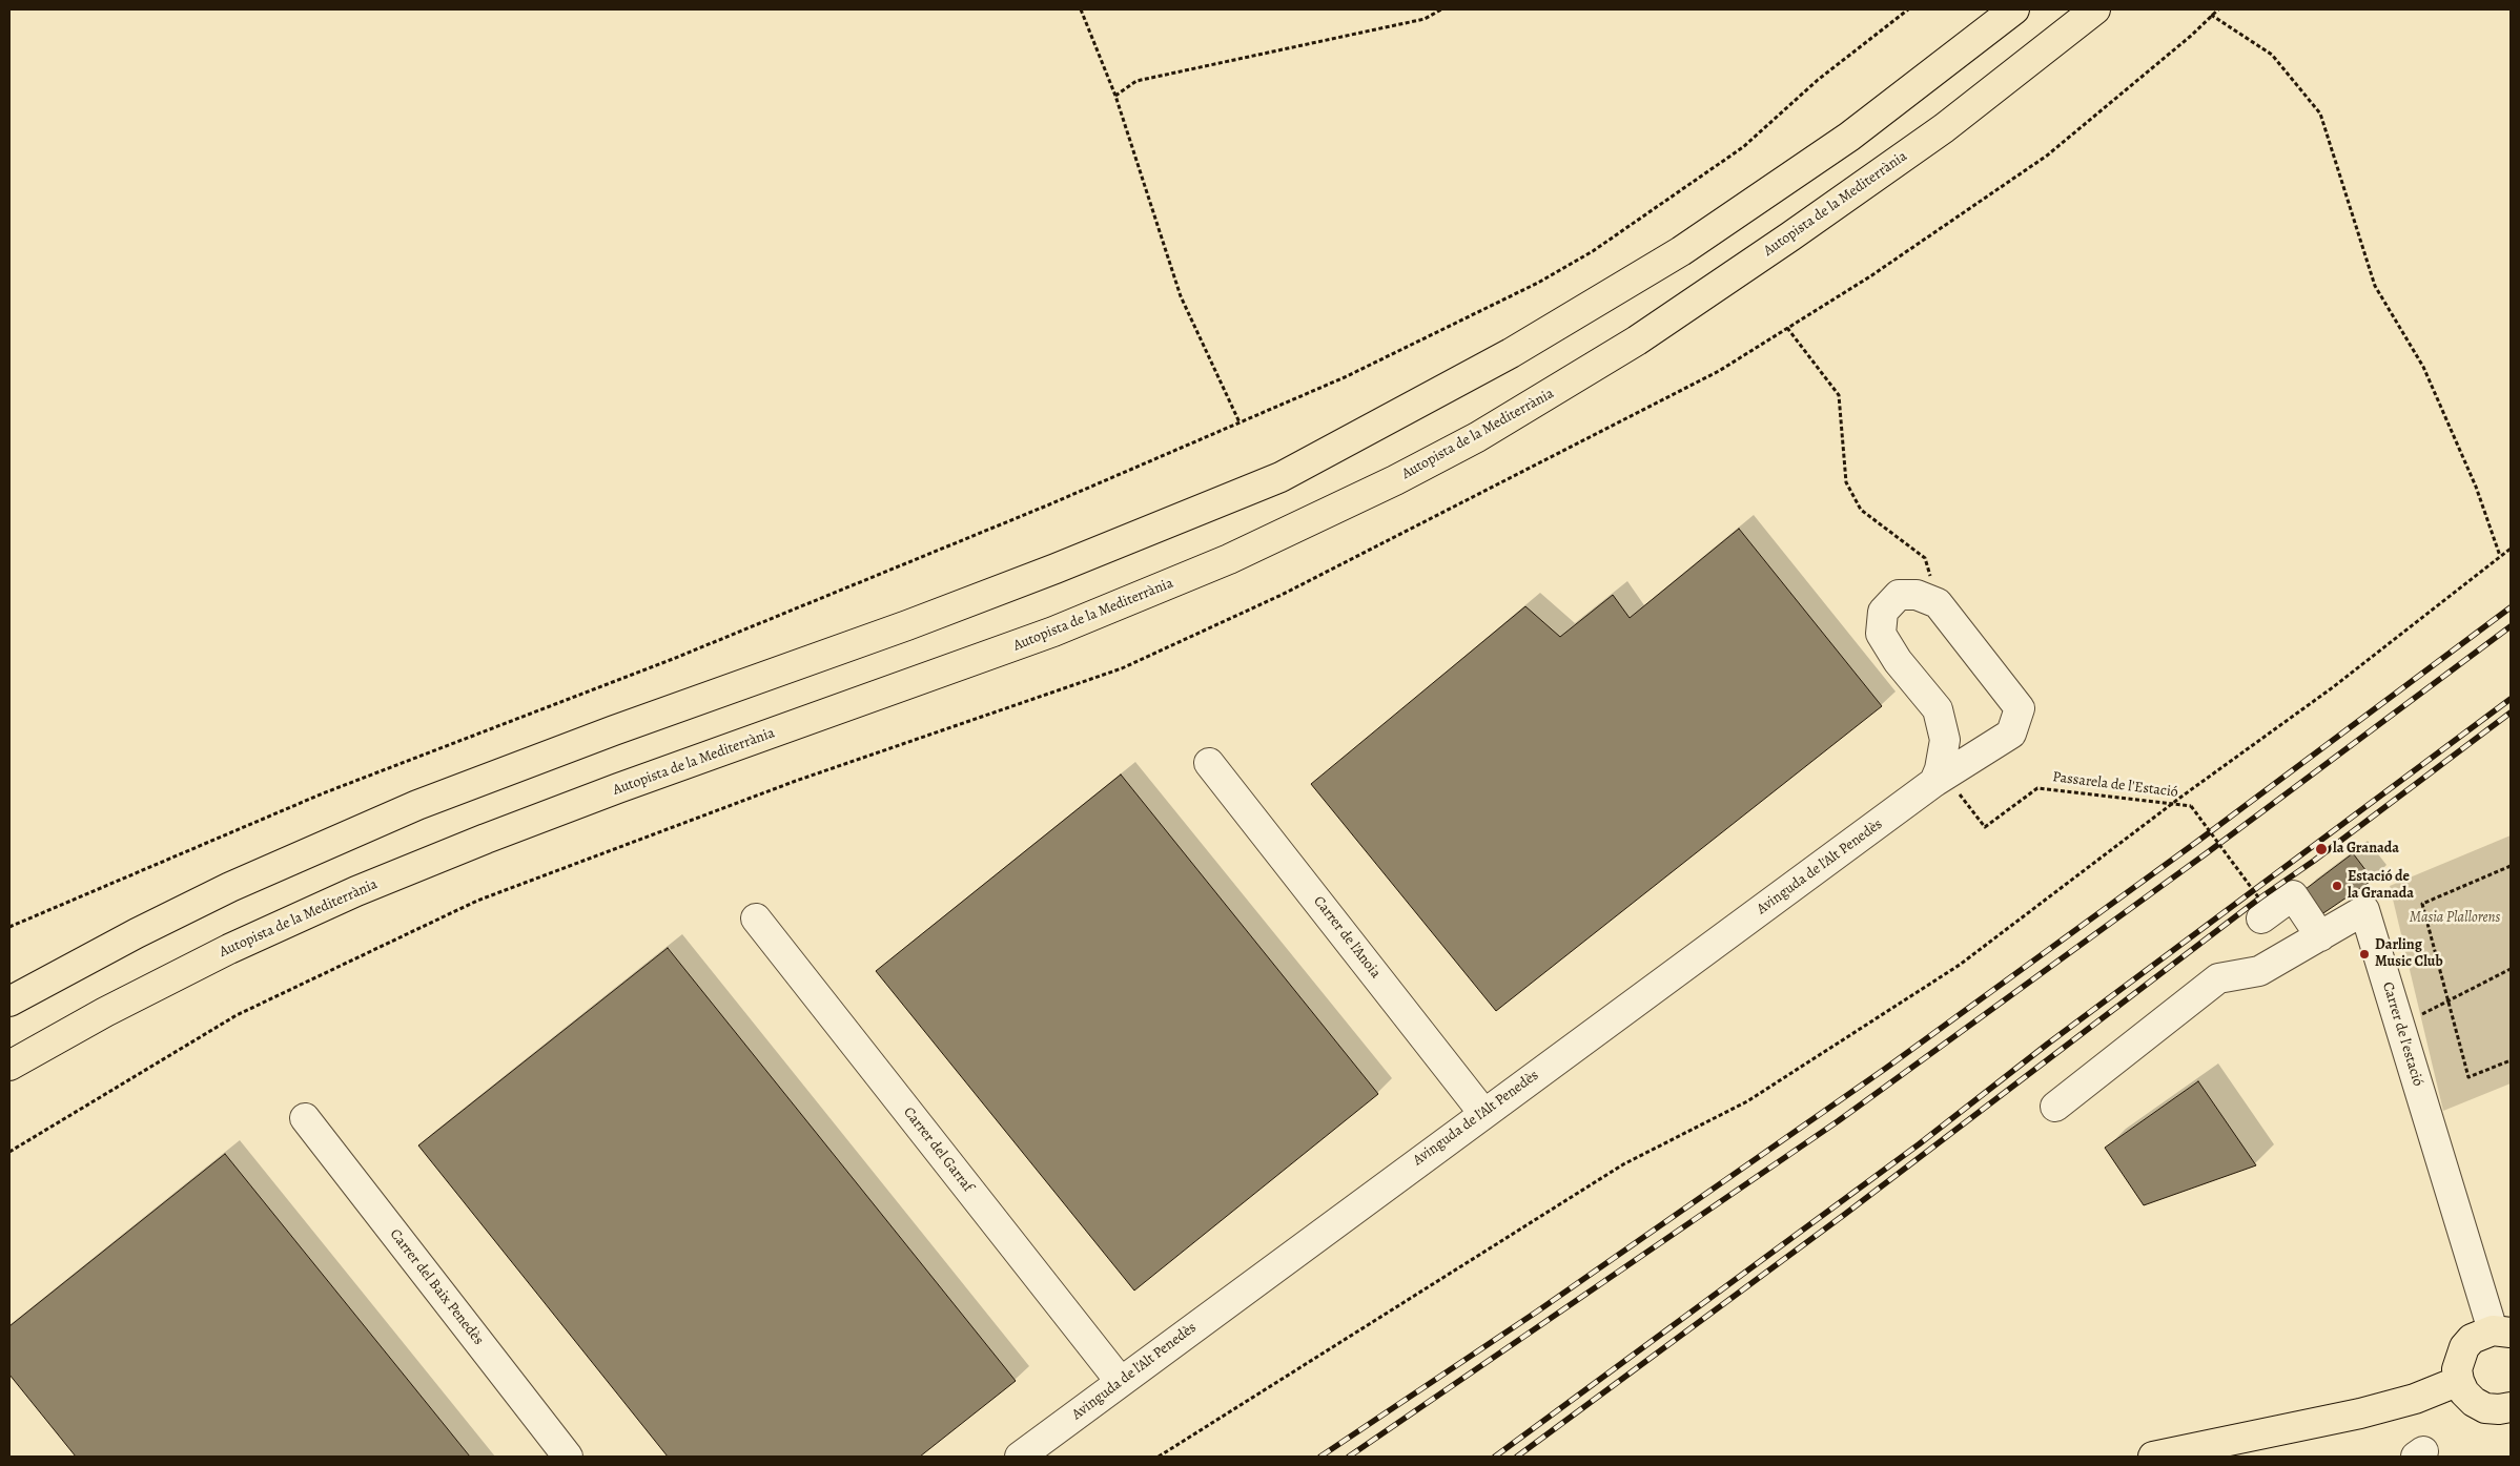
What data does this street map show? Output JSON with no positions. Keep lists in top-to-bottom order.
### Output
{
  "streets": {
    "main road": ["Autopista de la Mediterrània"],
    "street": [
      "Avinguda de l'Alt Penedès",
      "Carrer de l'Anoia",
      "Carrer de l'estació",
      "Carrer del Garraf",
      "Carrer del Baix Penedès"
    ],
    "path": ["Passarela de l'Estació"]
  },
  "crossings": [
    ["Passarela de l'Estació", "Avinguda de l'Alt Penedès"],
    ["Avinguda de l'Alt Penedès", "Carrer de l'Anoia"],
    ["Avinguda de l'Alt Penedès", "Carrer del Garraf"]
  ],
  "parks": ["Masia Plallorens"],
  "places": ["la Granada", "Estació de la Granada", "Darling Music Club"]
}
